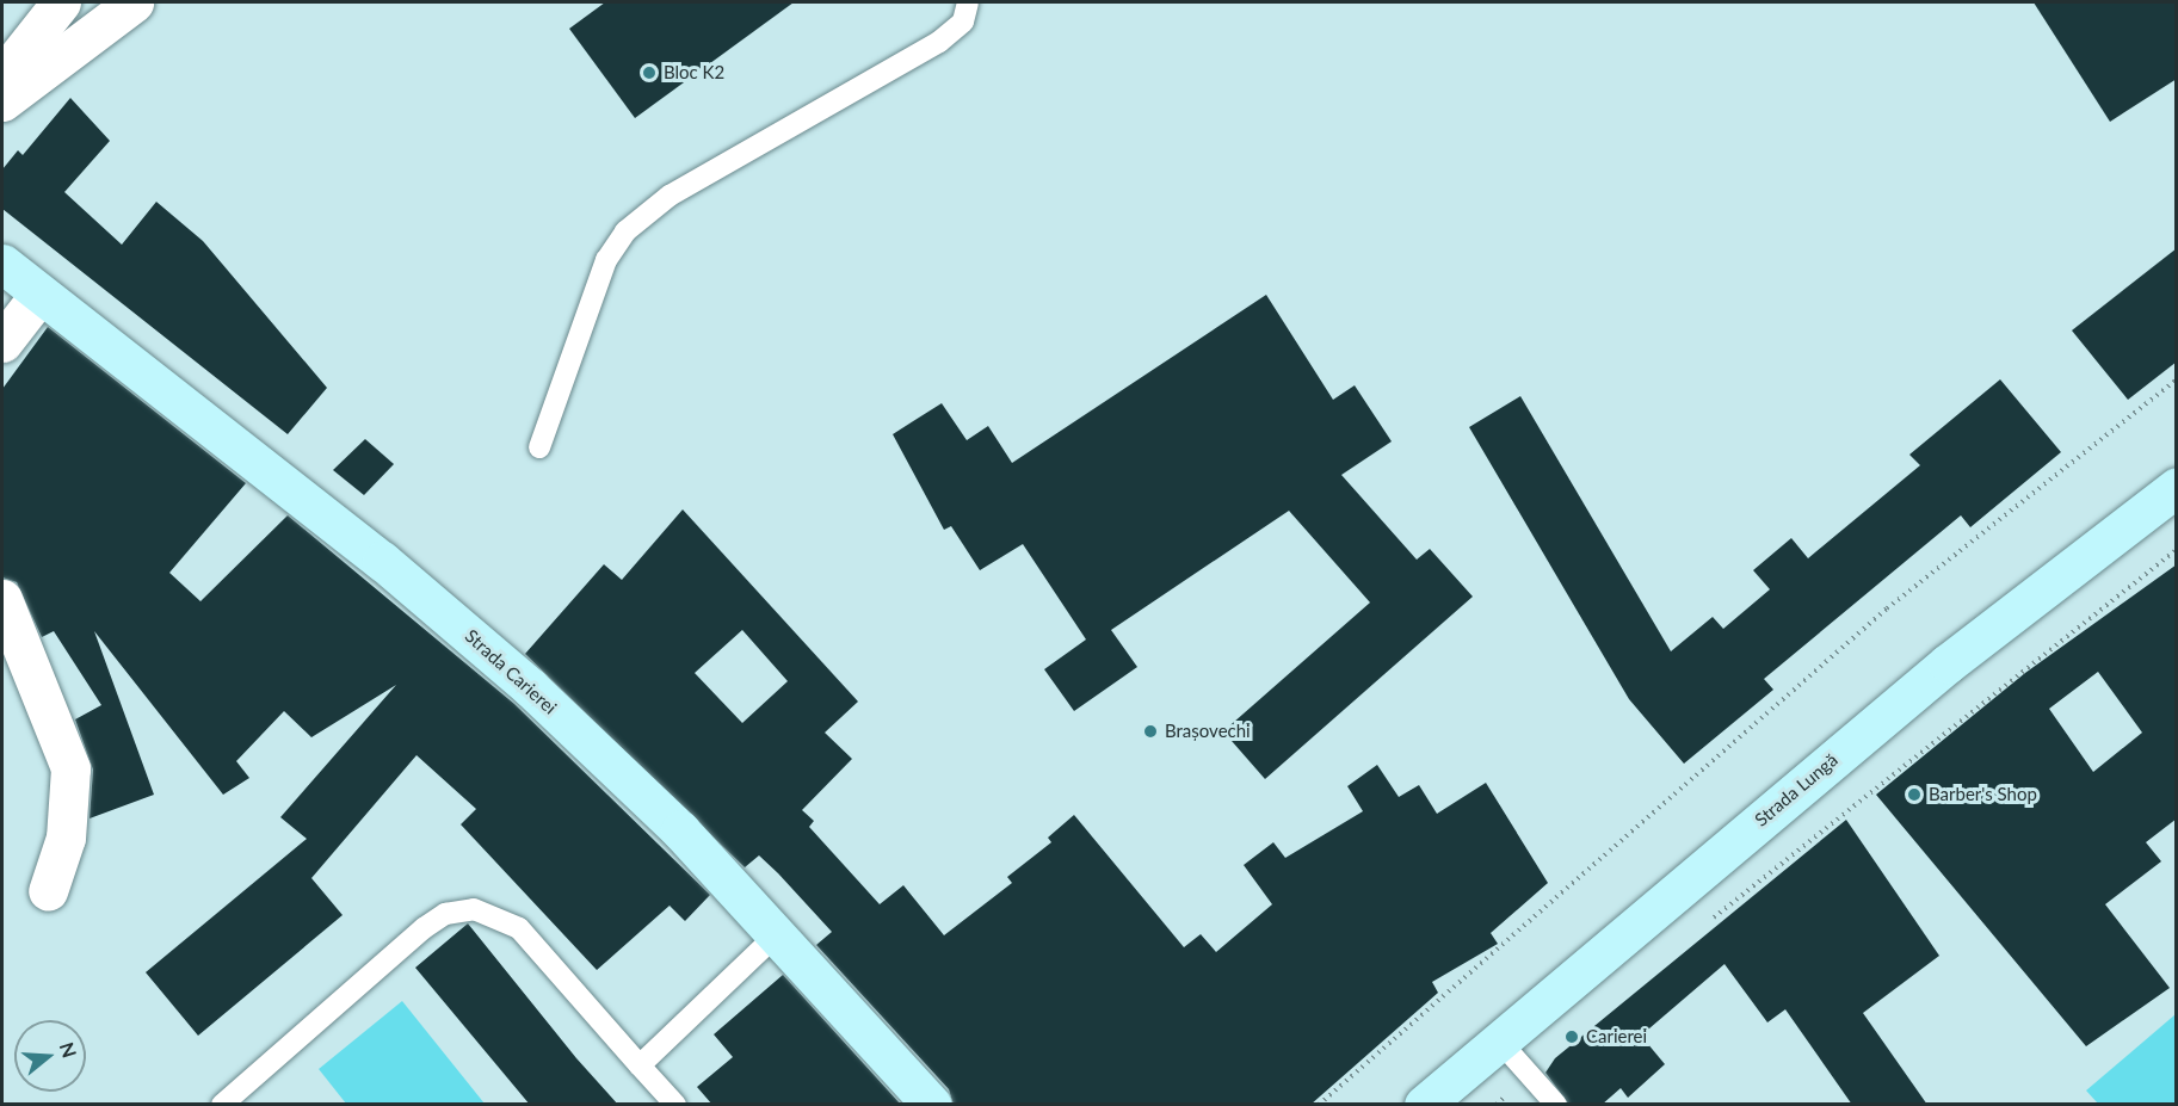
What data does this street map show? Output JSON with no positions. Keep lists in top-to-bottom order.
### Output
{
  "streets": {
    "street": ["Strada Carierei", "Strada Lungă"]
  },
  "places": [
    "Bloc K2",
    "Brașovechi",
    "Barber's Shop",
    "Carierei"
  ],
  "north": "right"
}
